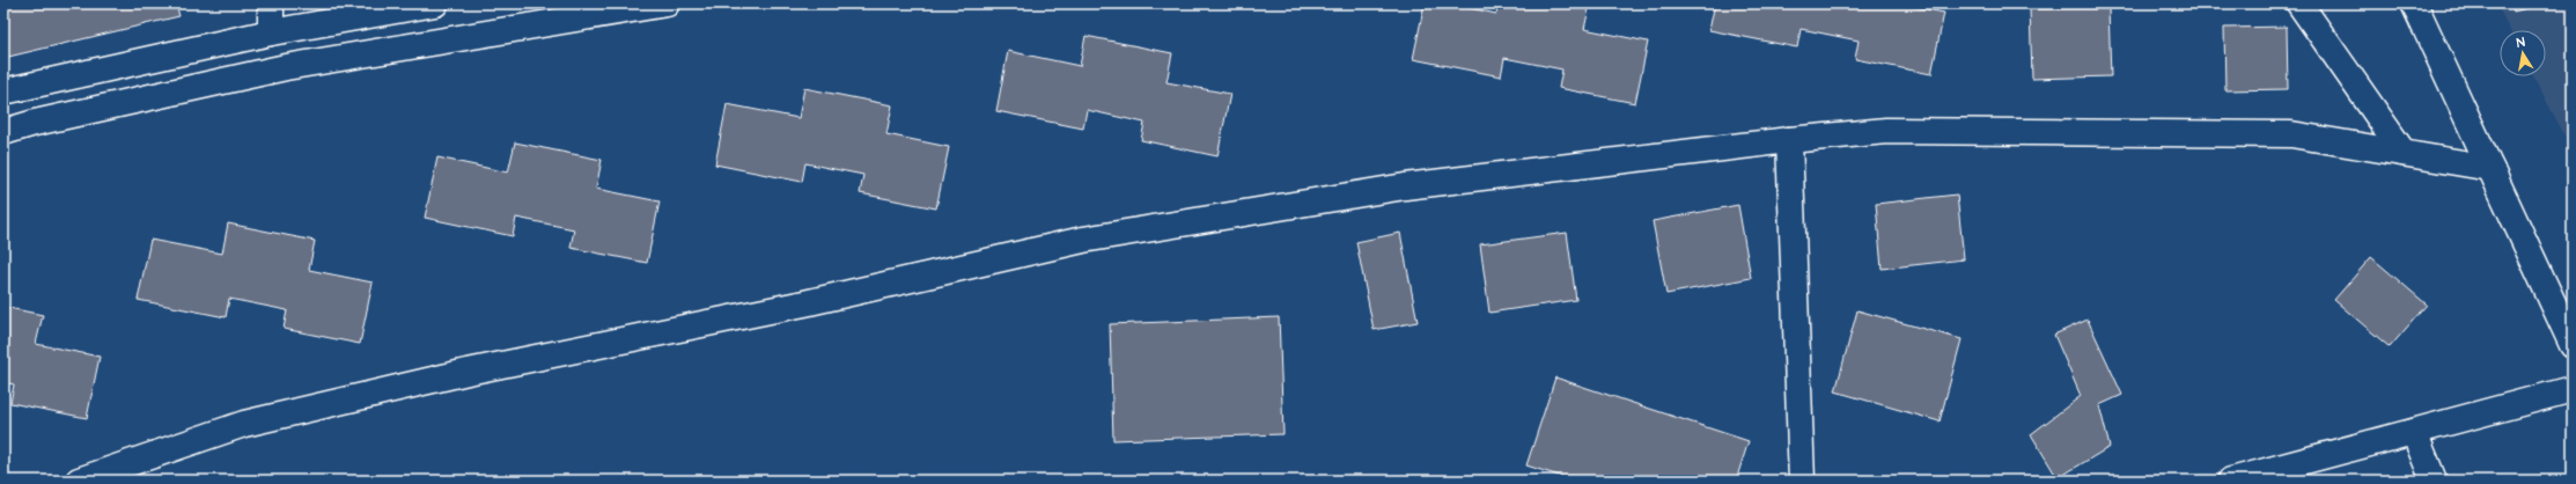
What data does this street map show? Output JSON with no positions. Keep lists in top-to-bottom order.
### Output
{
  "north": "top"
}
